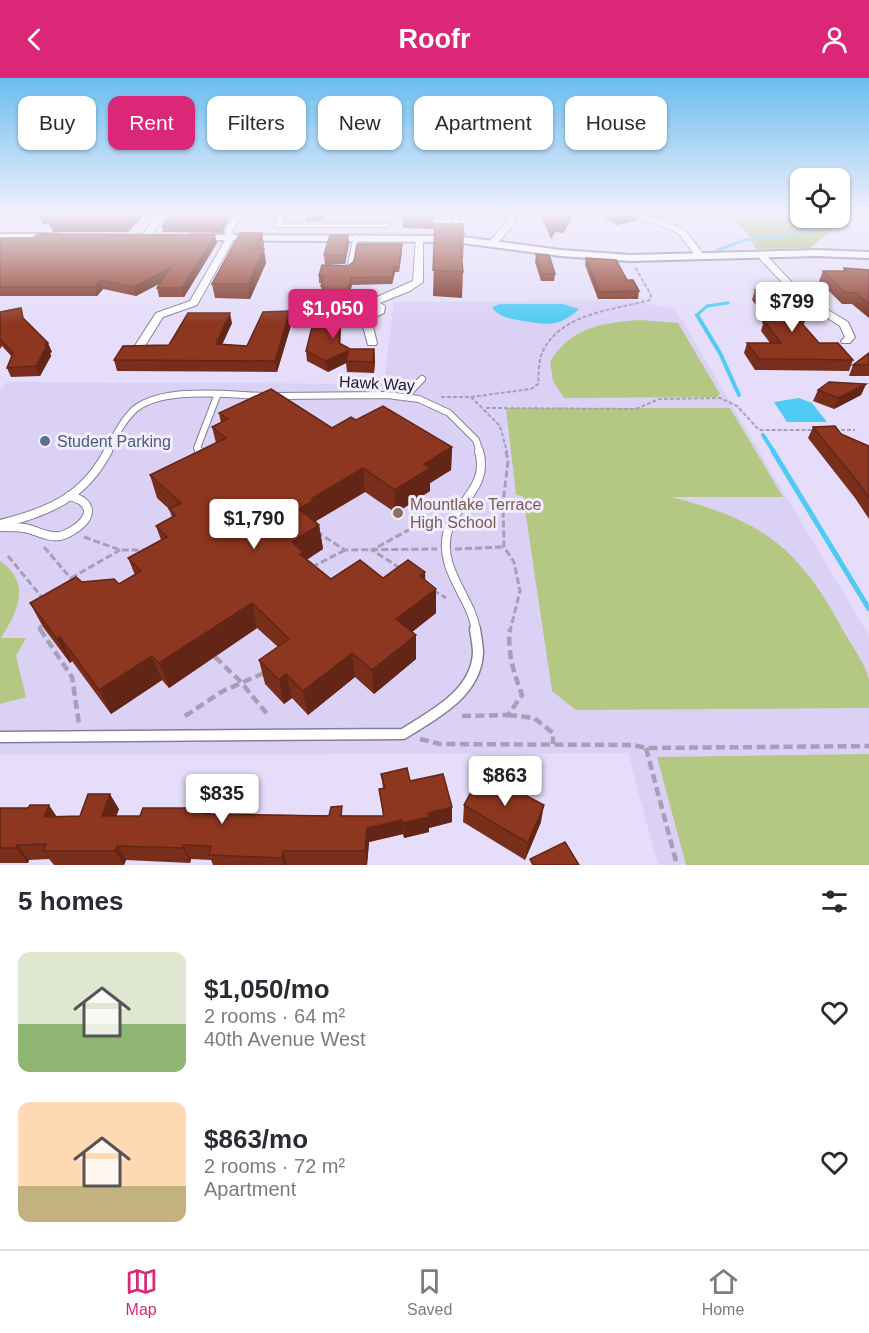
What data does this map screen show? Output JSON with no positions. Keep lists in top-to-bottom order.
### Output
{
  "streets": {
    "lane": ["Hawk Way"]
  },
  "places": ["Student Parking", "Mountlake Terrace High School"],
  "page": {
    "header": "Roofr",
    "chip": [
      "Buy",
      "Rent",
      "Filters",
      "New",
      "Apartment",
      "House"
    ],
    "price": [
      "$799",
      "$1,050",
      "$1,790",
      "$863",
      "$835"
    ],
    "heading": "5 homes",
    "list": [
      {
        "name": "$1,050/mo",
        "note": "2 rooms · 64 m² · 40th Avenue West"
      },
      {
        "name": "$863/mo",
        "note": "2 rooms · 72 m² · Apartment"
      }
    ],
    "tabs": ["Map", "Saved", "Home"]
  }
}
